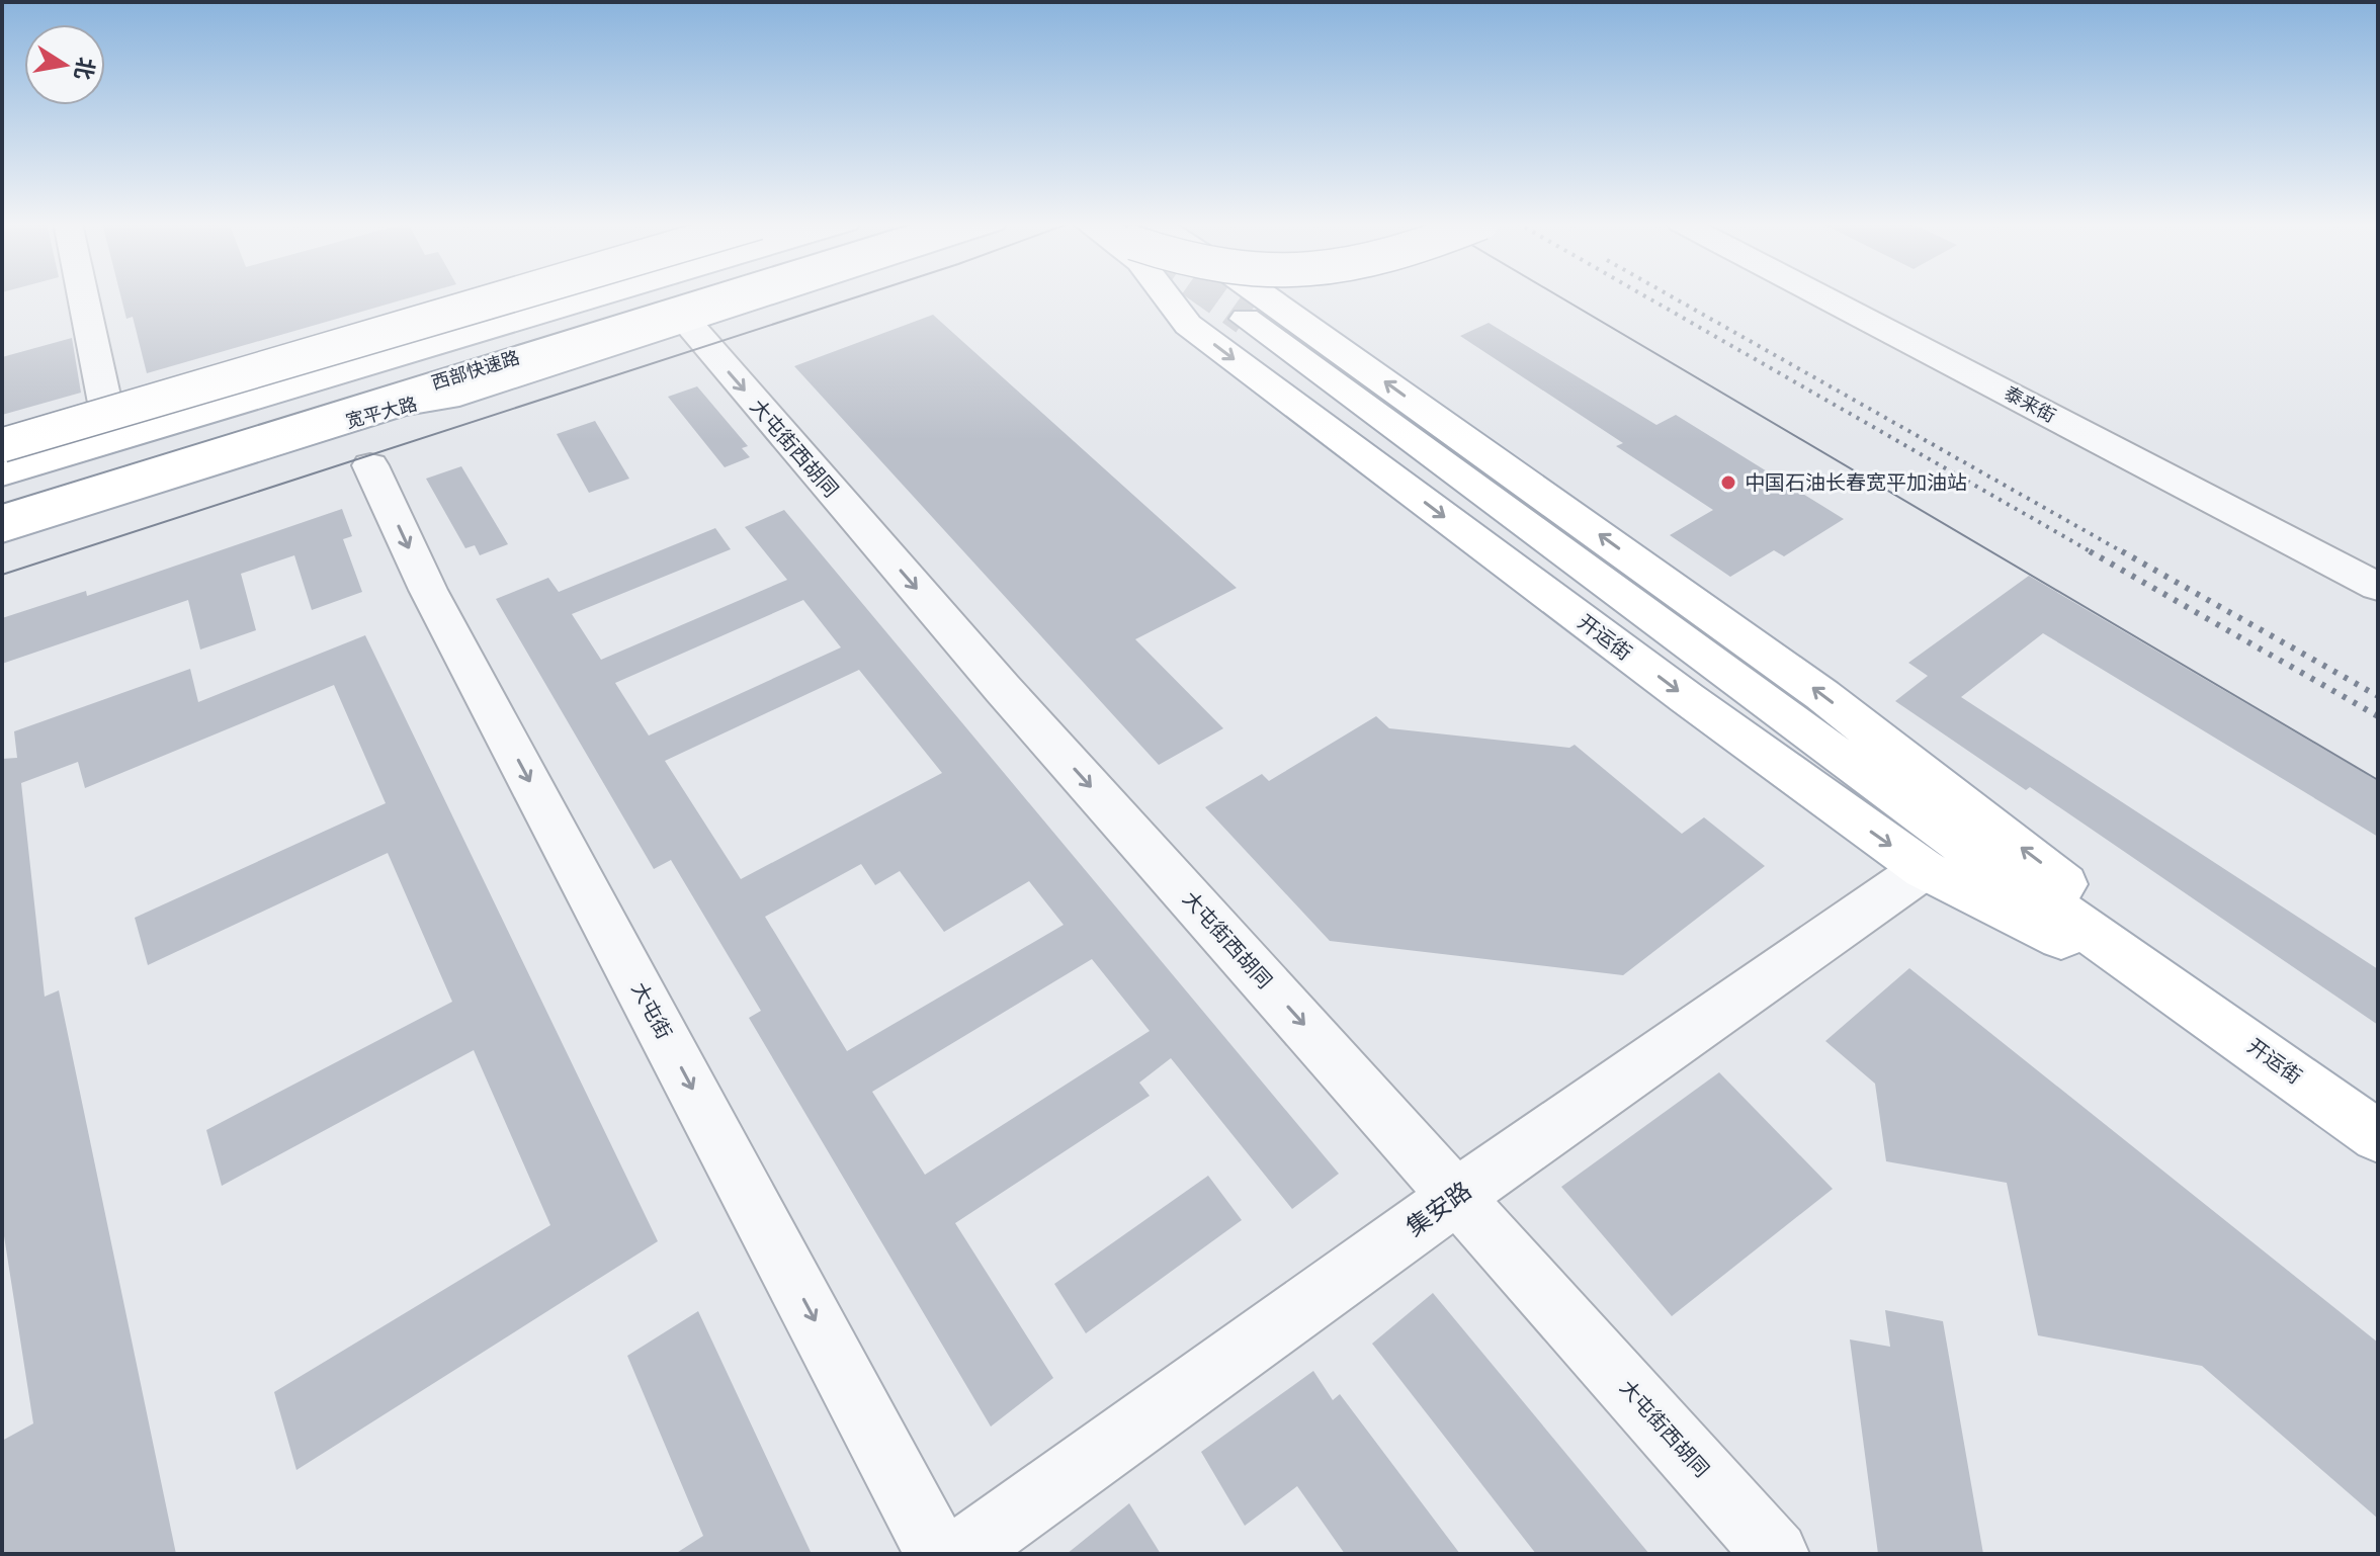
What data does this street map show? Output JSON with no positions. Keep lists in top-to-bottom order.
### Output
{
  "streets": {
    "main road": ["西部快速路", "宽平大路", "开运街"],
    "street": [
      "泰来街",
      "大屯街西胡同",
      "大屯街",
      "集安路"
    ]
  },
  "crossings": [
    ["宽平大路", "大屯街西胡同"],
    ["大屯街西胡同", "集安路"],
    ["开运街", "集安路"]
  ],
  "one_way": ["大屯街西胡同", "大屯街"],
  "places": ["中国石油长春宽平加油站"],
  "north": "right"
}
